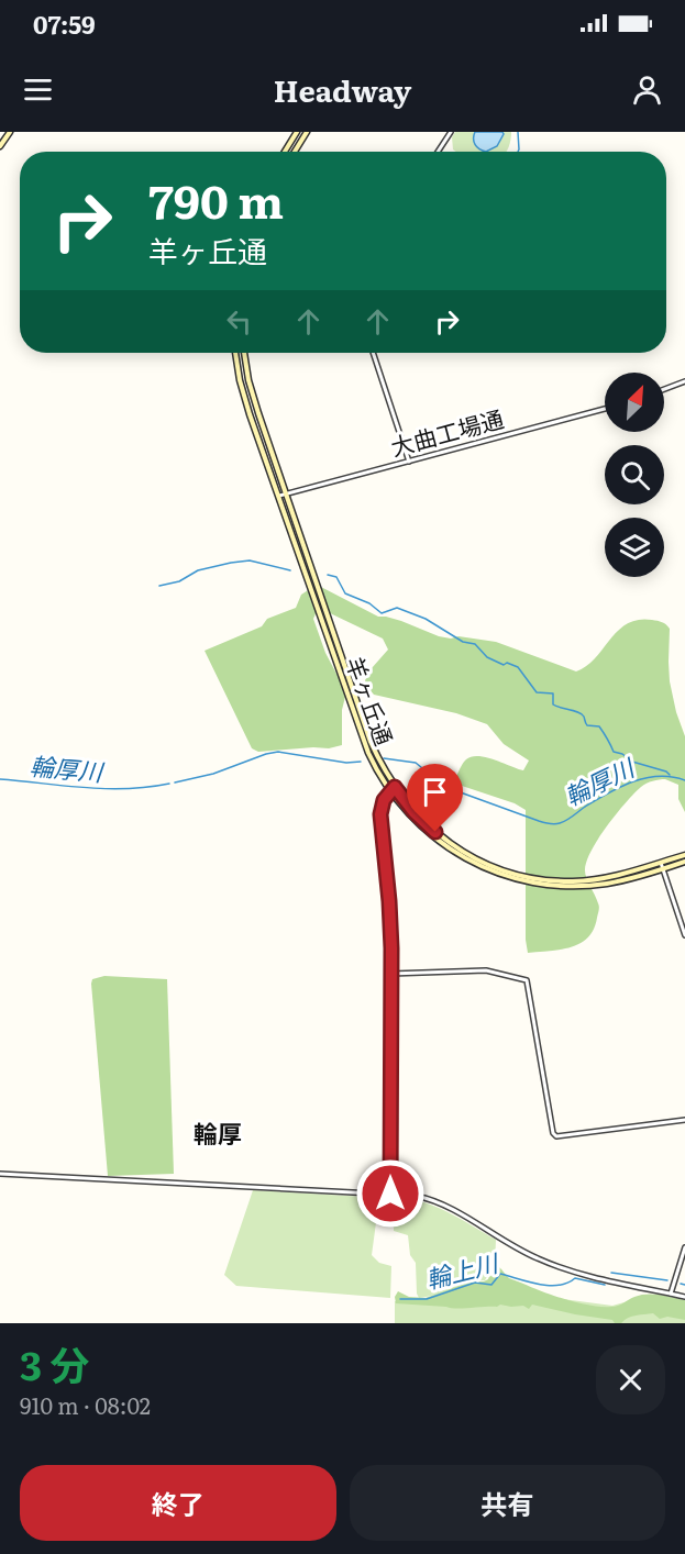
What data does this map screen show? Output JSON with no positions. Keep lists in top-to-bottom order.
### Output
{
  "streets": {
    "main road": ["羊ヶ丘通"],
    "street": ["大曲工場通"]
  },
  "crossings": [
    ["大曲工場通", "羊ヶ丘通"]
  ],
  "districts": ["輪厚"],
  "water": ["輪厚川", "輪上川"],
  "north": "top right",
  "page": {
    "status": "07:59",
    "header": "Headway",
    "turn": ["790 m", "羊ヶ丘通"],
    "heading": ["3 分", "910 m · 08:02"],
    "buttons": ["終了", "共有"]
  }
}
